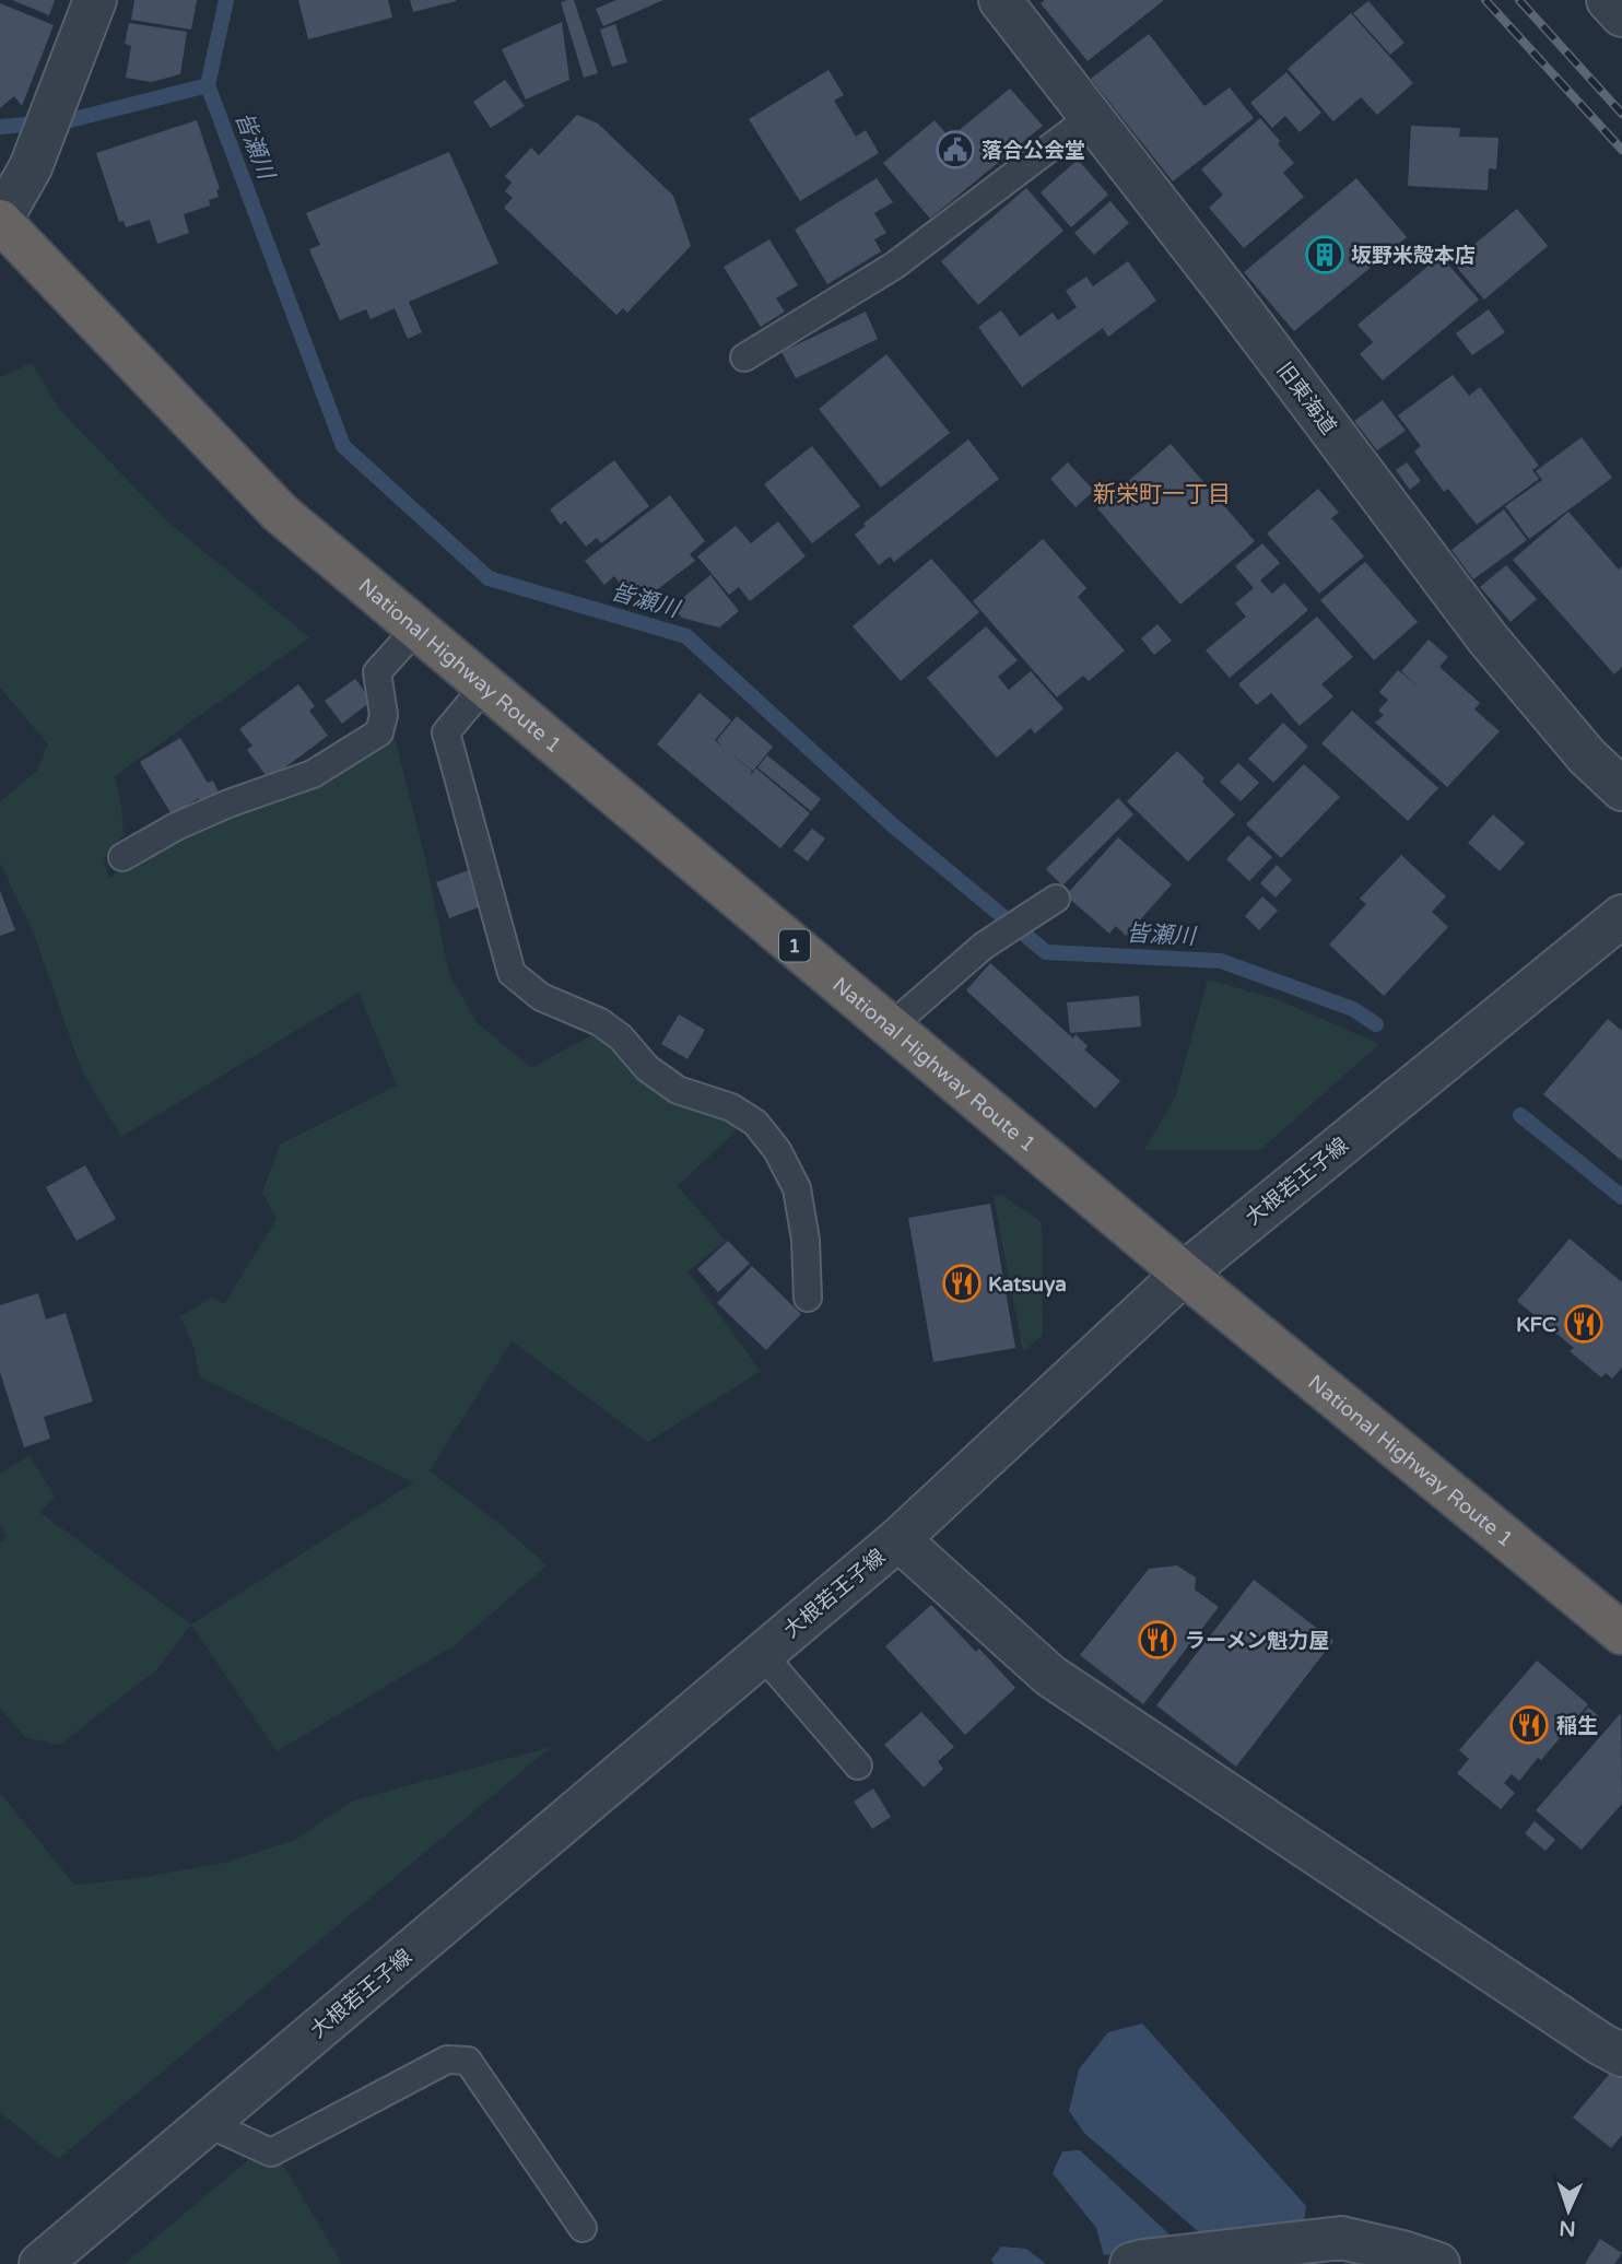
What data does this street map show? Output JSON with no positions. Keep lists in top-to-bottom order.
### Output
{
  "streets": {
    "highway": ["National Highway Route 1", "1"],
    "street": ["旧東海道", "大根若王子線"]
  },
  "crossings": [
    ["National Highway Route 1", "大根若王子線"]
  ],
  "districts": ["新栄町一丁目"],
  "water": ["皆瀬川"],
  "places": {
    "public building": ["落合公会堂"],
    "building": ["坂野米殻本店"],
    "restaurant": [
      "Katsuya",
      "KFC",
      "ラーメン魁力屋",
      "稲生"
    ]
  },
  "north": "bottom"
}
